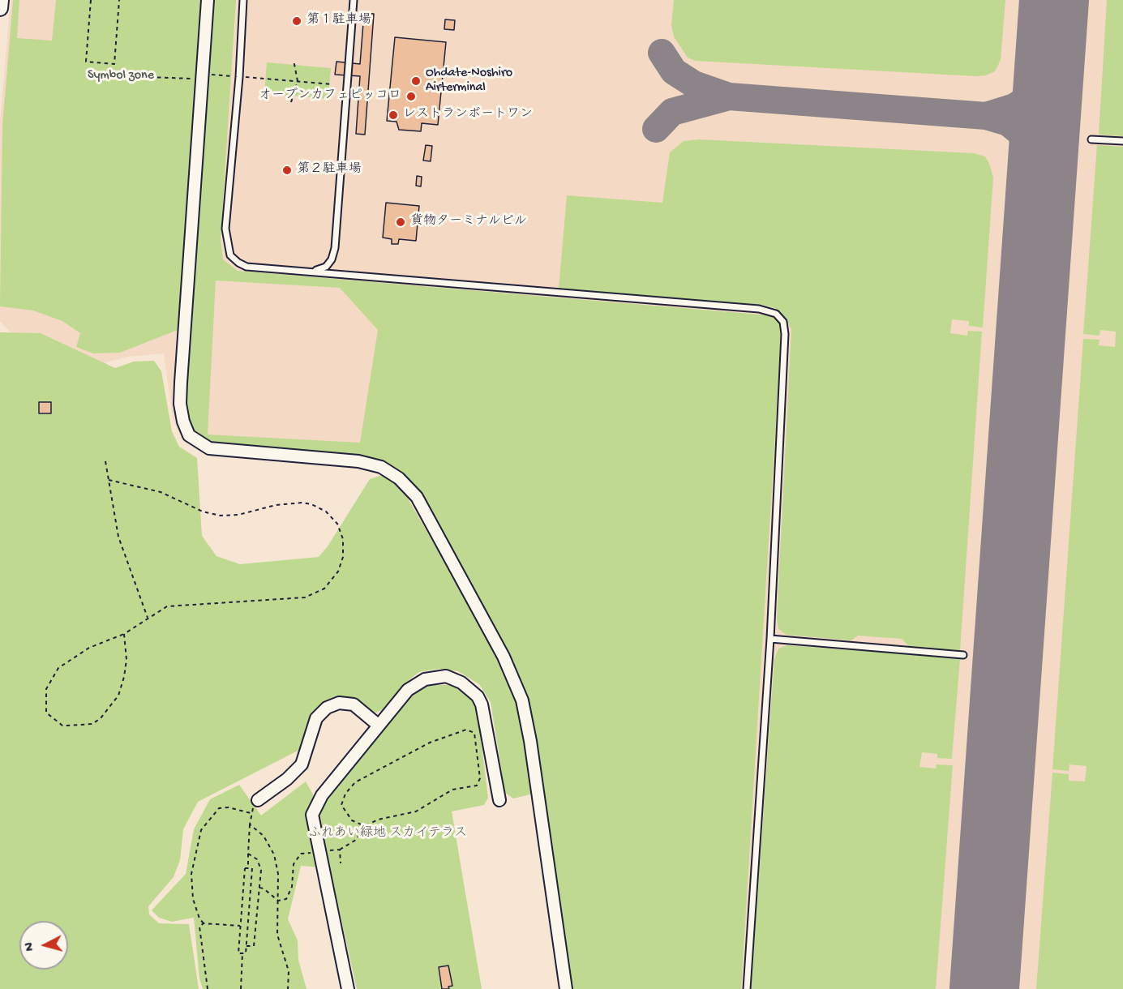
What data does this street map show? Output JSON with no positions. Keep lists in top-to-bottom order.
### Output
{
  "parks": ["Symbol zone", "ふれあい緑地 スカイテラス"],
  "places": [
    "第１駐車場",
    "Ohdate-Noshiro Airterminal",
    "オープンカフェピッコロ",
    "レストランポートワン",
    "第２駐車場",
    "貨物ターミナルビル"
  ],
  "north": "left"
}
